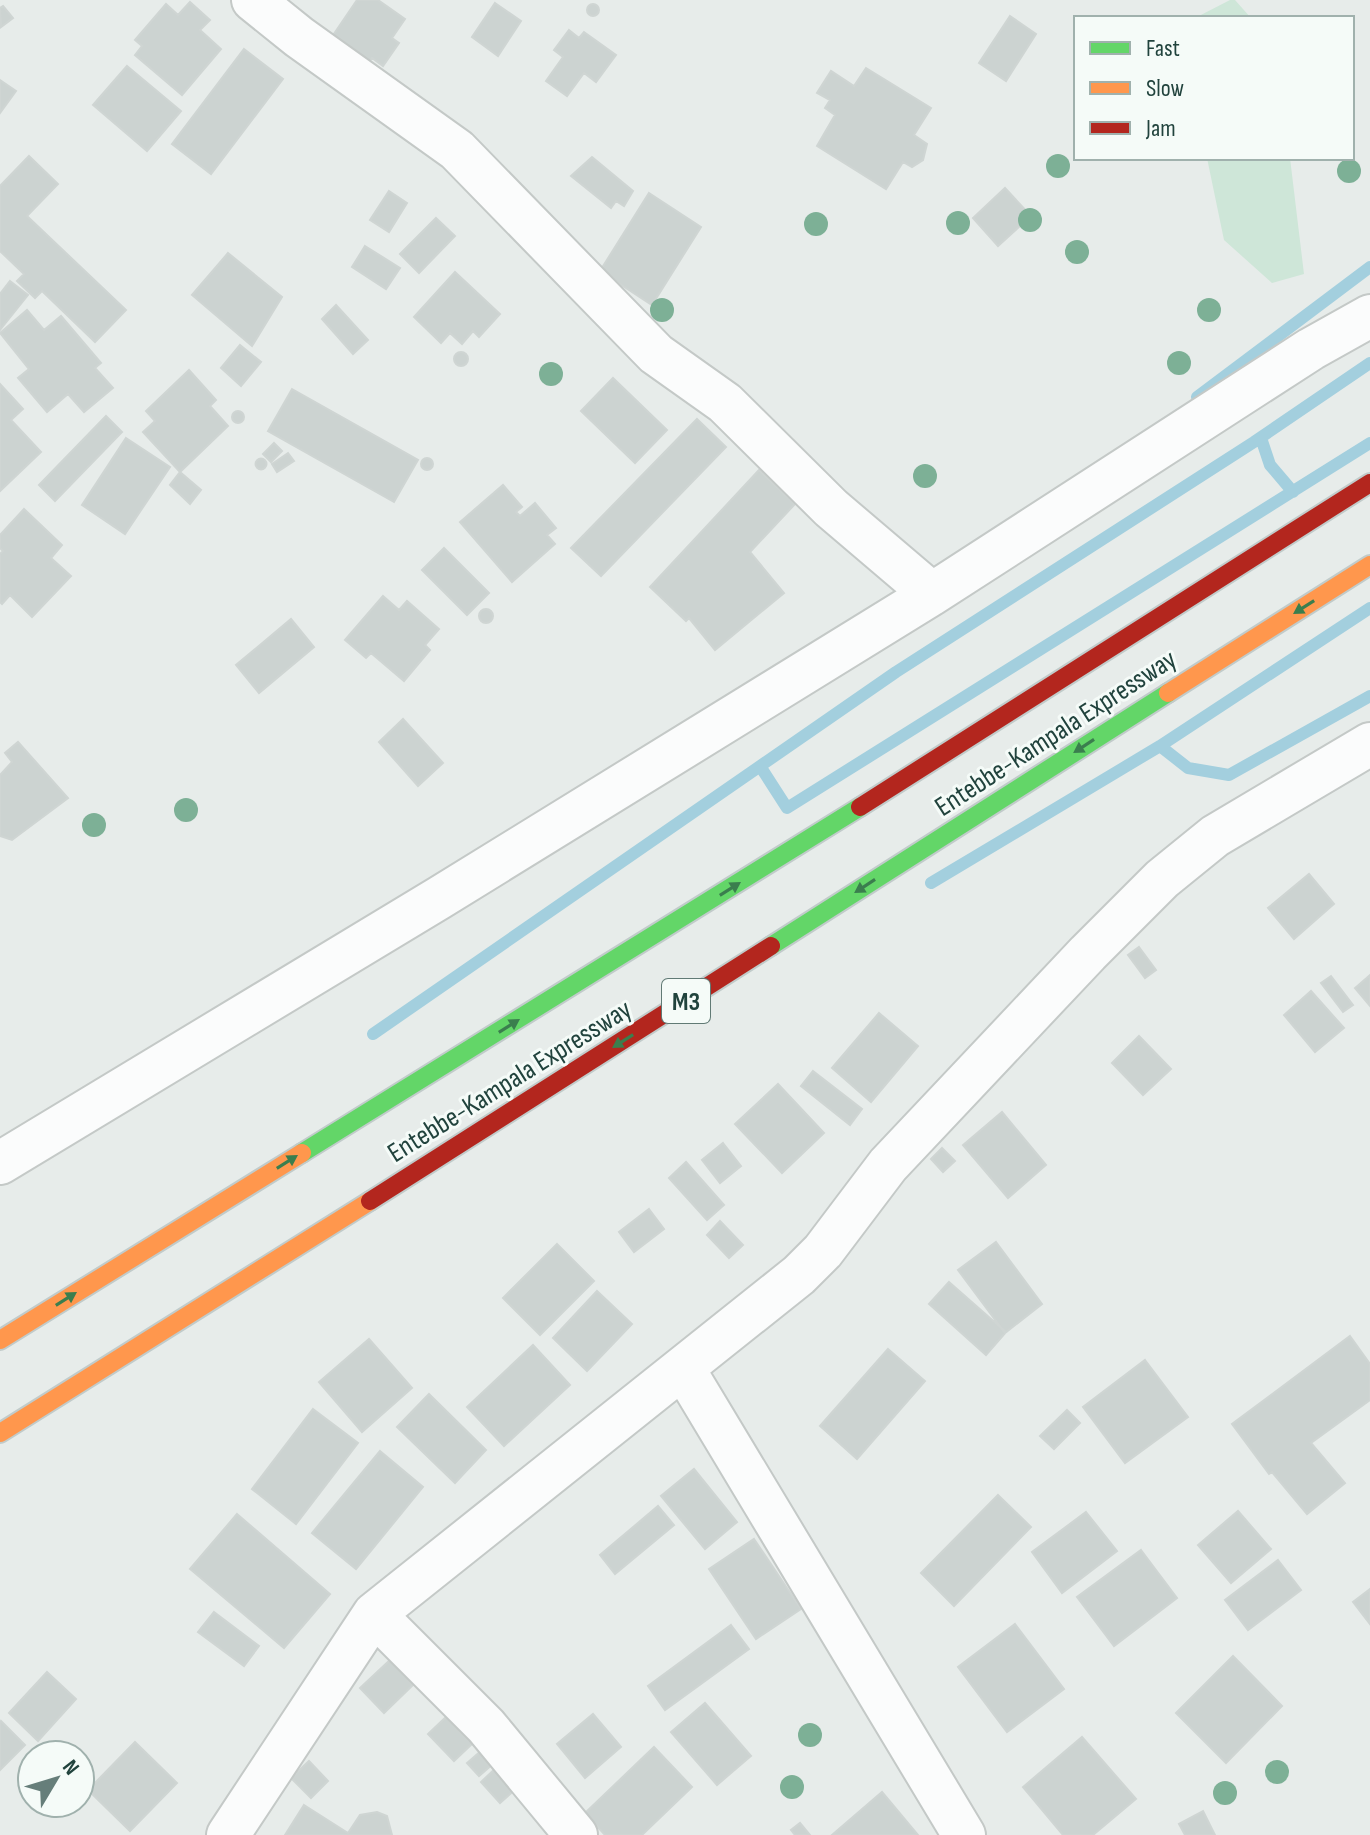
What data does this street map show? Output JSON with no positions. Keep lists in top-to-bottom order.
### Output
{
  "streets": {
    "highway": ["Entebbe-Kampala Expressway", "M3"]
  },
  "legend": ["Fast", "Slow", "Jam"],
  "north": "top right"
}
